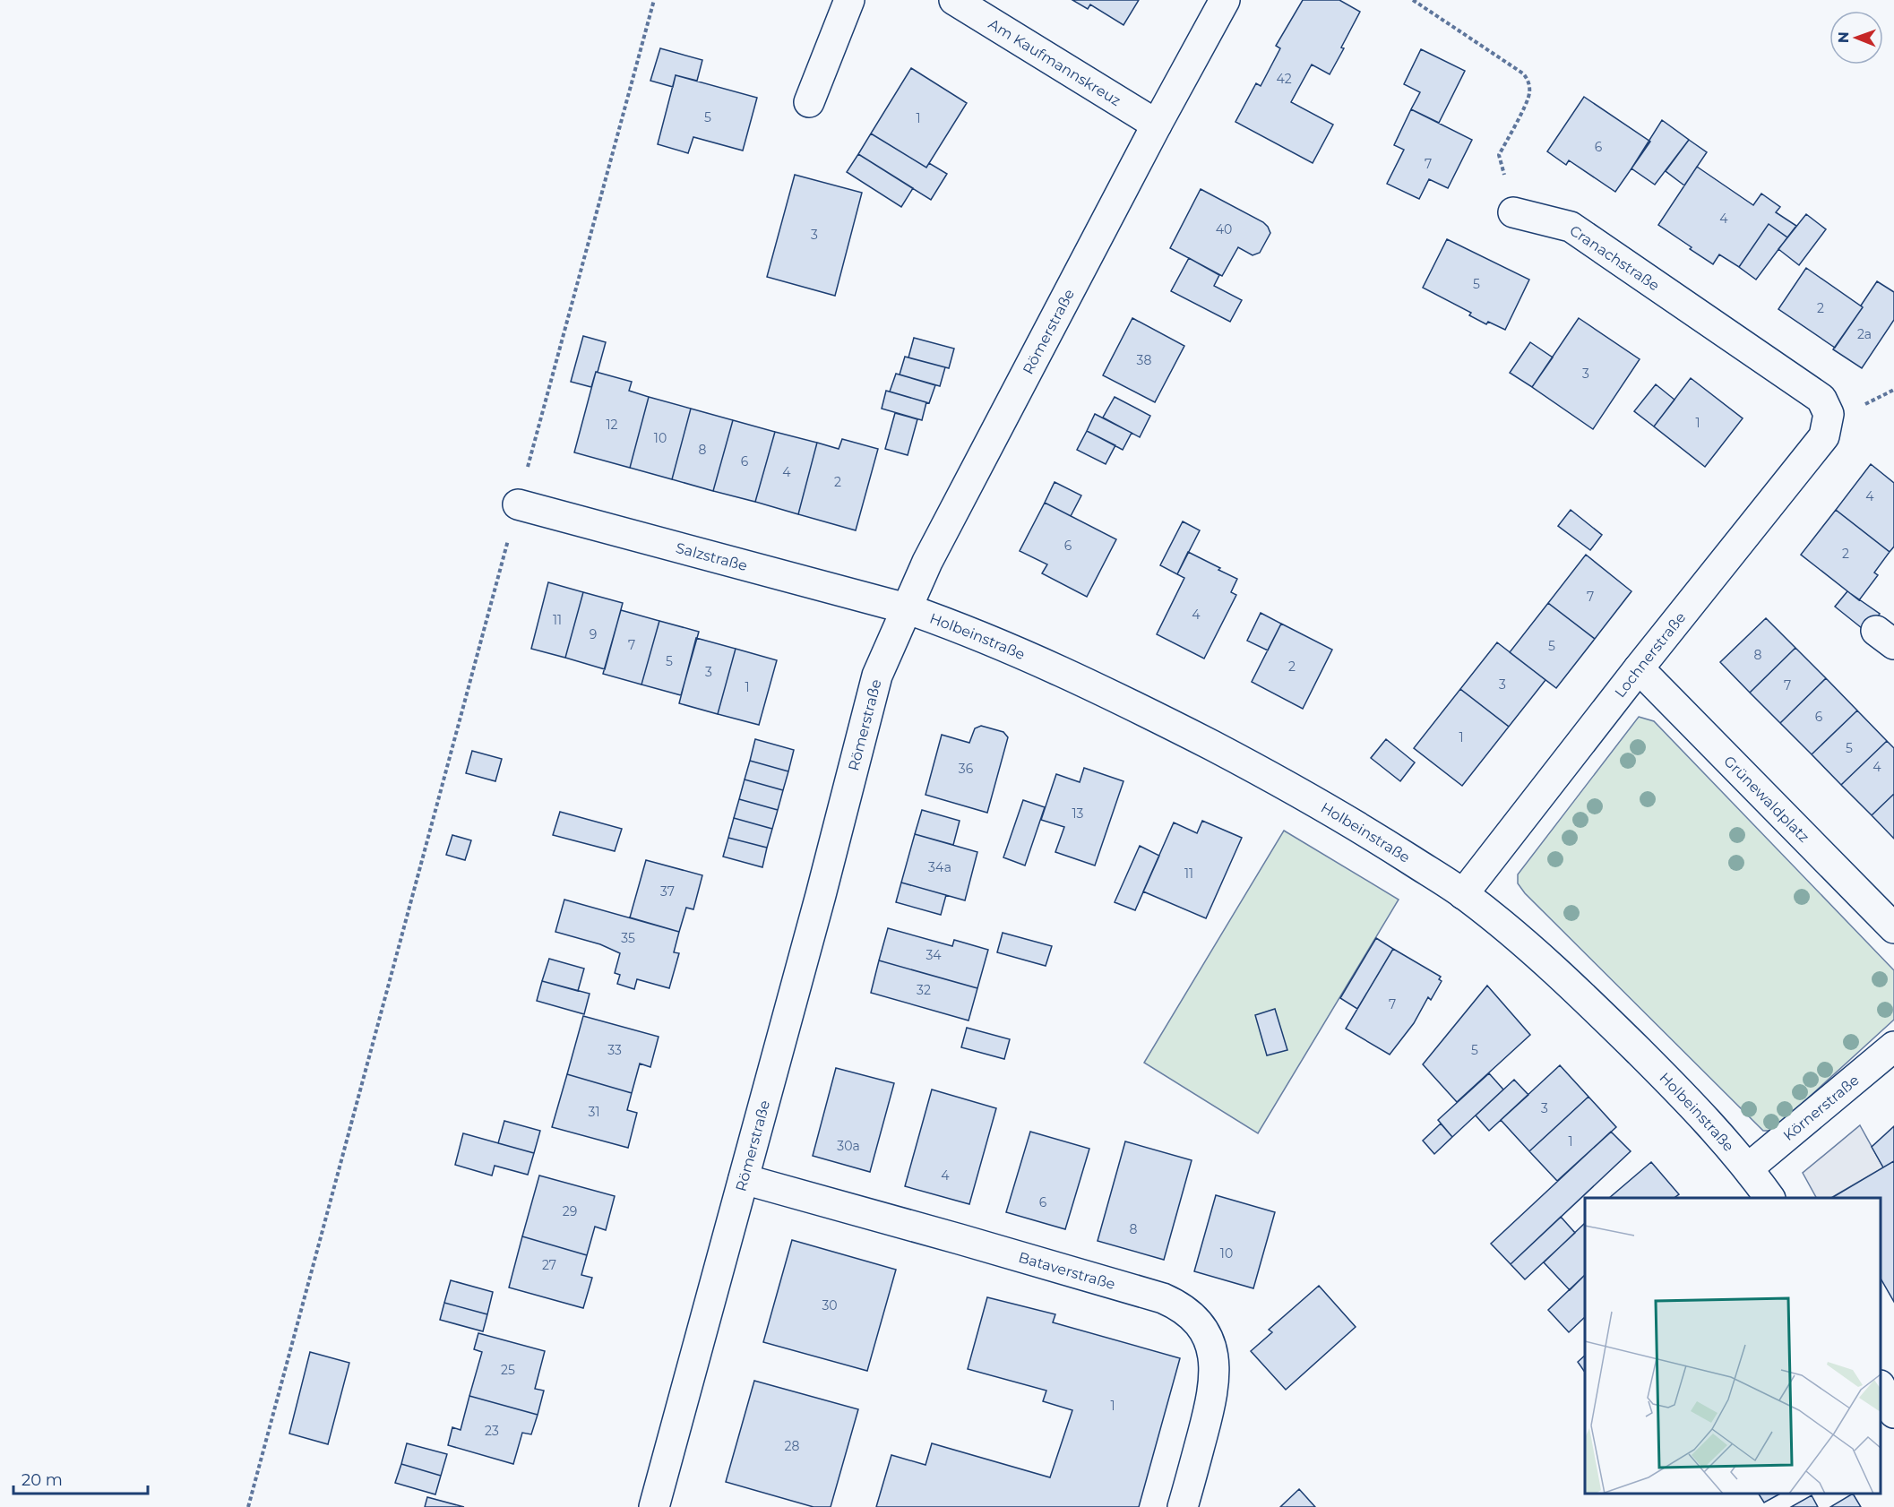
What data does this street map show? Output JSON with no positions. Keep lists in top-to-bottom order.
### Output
{
  "streets": {
    "street": [
      "Am Kaufmannskreuz",
      "Cranachstraße",
      "Römerstraße",
      "Salzstraße",
      "Holbeinstraße",
      "Lochnerstraße",
      "Grünewaldplatz",
      "Körnerstraße",
      "Bataverstraße"
    ]
  },
  "crossings": [
    ["Am Kaufmannskreuz", "Römerstraße"],
    ["Cranachstraße", "Lochnerstraße"],
    ["Römerstraße", "Salzstraße"],
    ["Römerstraße", "Holbeinstraße"],
    ["Römerstraße", "Bataverstraße"],
    ["Salzstraße", "Holbeinstraße"],
    ["Holbeinstraße", "Lochnerstraße"],
    ["Holbeinstraße", "Körnerstraße"],
    ["Lochnerstraße", "Grünewaldplatz"]
  ],
  "house_numbers": [
    "42",
    "5",
    "1",
    "6",
    "7",
    "4",
    "40",
    "3",
    "5",
    "2",
    "2a",
    "38",
    "3",
    "1",
    "12",
    "10",
    "8",
    "6",
    "4",
    "2",
    "4",
    "6",
    "2",
    "7",
    "4",
    "11",
    "9",
    "7",
    "5",
    "8",
    "5",
    "2",
    "3",
    "3",
    "7",
    "1",
    "6",
    "1",
    "5",
    "4",
    "36",
    "13",
    "34a",
    "11",
    "37",
    "35",
    "34",
    "32",
    "7",
    "33",
    "5",
    "3",
    "31",
    "1",
    "30a",
    "4",
    "6",
    "29",
    "8",
    "10",
    "27",
    "30",
    "25",
    "1",
    "23",
    "28"
  ],
  "scale_bar": "20 m",
  "north": "left"
}
